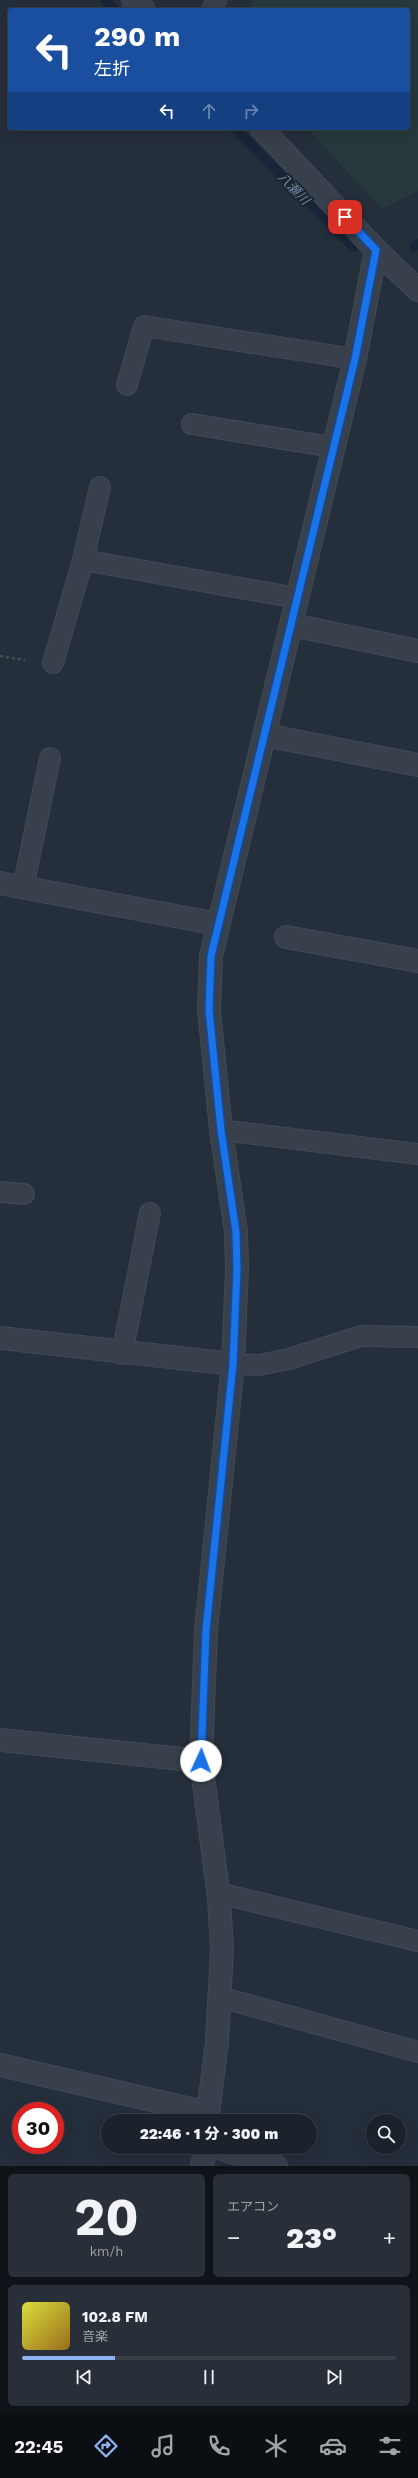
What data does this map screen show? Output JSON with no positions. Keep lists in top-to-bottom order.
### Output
{
  "water": ["八瀬川"],
  "page": {
    "turn": ["290 m", "左折"],
    "limit": "30",
    "trip": "22:46 · 1 分 · 300 m",
    "tile": [
      ["20", "km/h"],
      "エアコン"
    ],
    "heat": ["−", "23°", "+"],
    "song": ["102.8 FM", "音楽"],
    "tabs": "22:45"
  }
}
